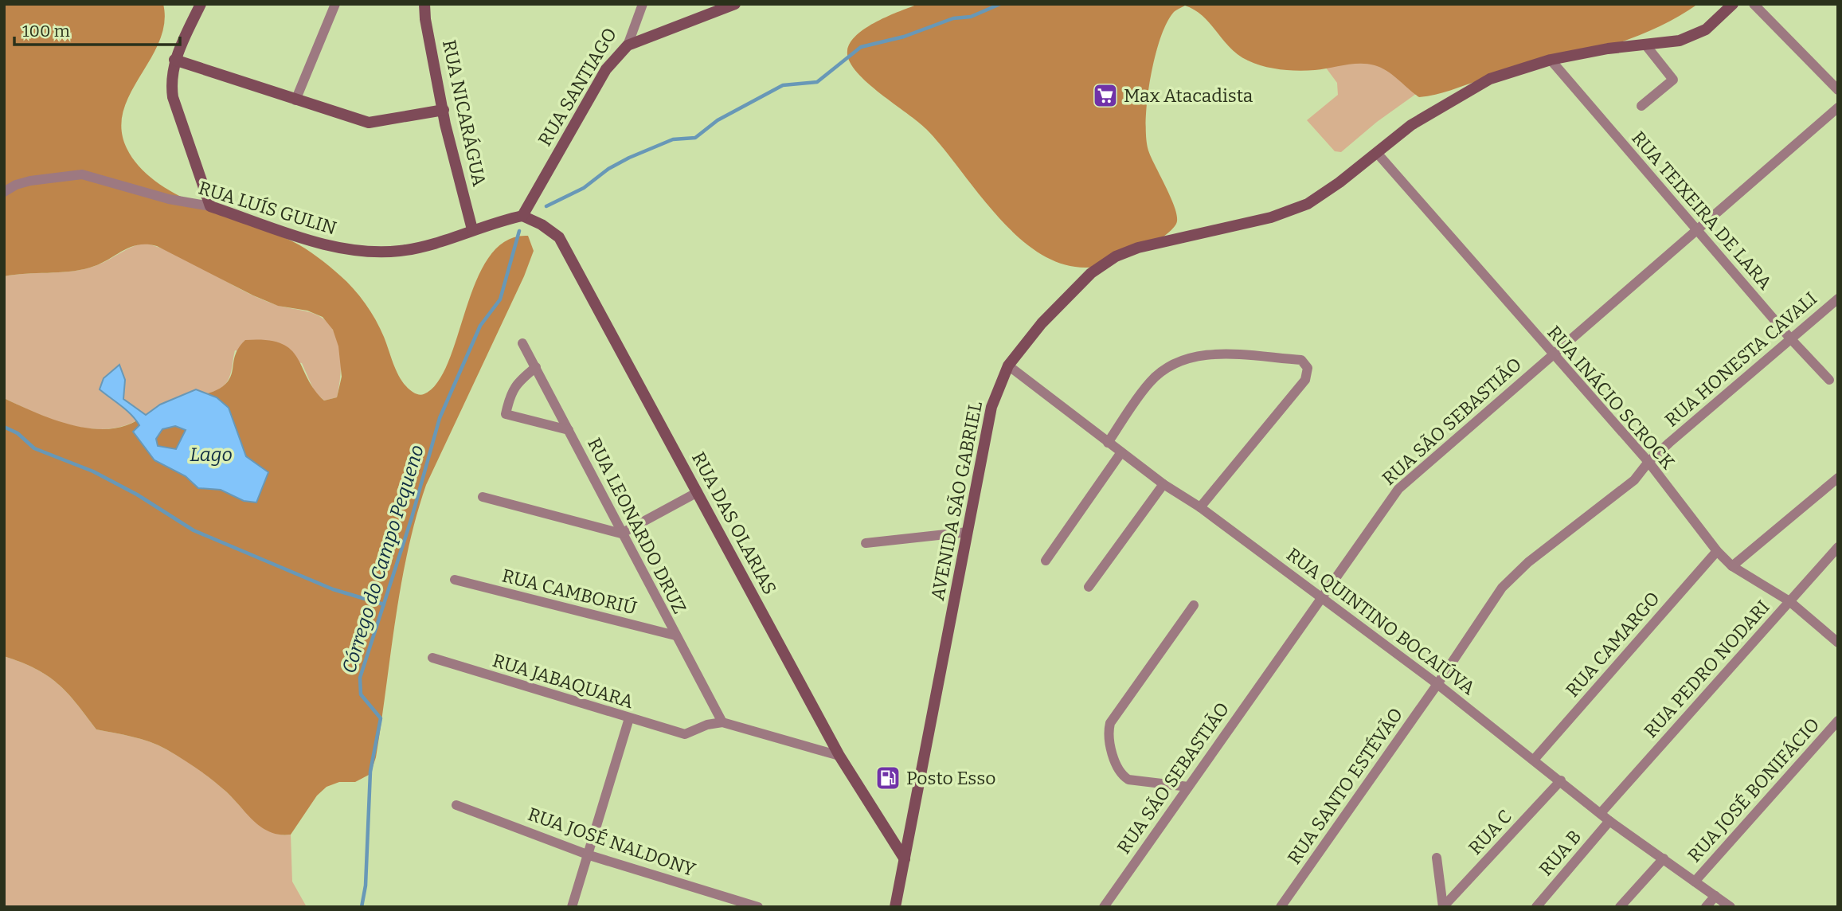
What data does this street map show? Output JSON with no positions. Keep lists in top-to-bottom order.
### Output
{
  "streets": {
    "main road": [
      "RUA SANTIAGO",
      "RUA NICARÁGUA",
      "RUA LUÍS GULIN",
      "AVENIDA SÃO GABRIEL",
      "RUA DAS OLARIAS"
    ],
    "street": [
      "RUA TEIXEIRA DE LARA",
      "RUA HONESTA CAVALI",
      "RUA INÁCIO SCROCK",
      "RUA SÃO SEBASTIÃO",
      "RUA LEONARDO DRUZ",
      "RUA CAMBORIÚ",
      "RUA QUINTINO BOCAIÚVA",
      "RUA CAMARGO",
      "RUA PEDRO NODARI",
      "RUA JABAQUARA",
      "RUA SANTO ESTÉVÃO",
      "RUA JOSÉ BONIFÁCIO",
      "RUA C",
      "RUA JOSÉ NALDONY",
      "RUA B"
    ]
  },
  "crossings": [
    ["RUA SANTIAGO", "RUA LUÍS GULIN"],
    ["RUA SANTIAGO", "RUA DAS OLARIAS"],
    ["RUA NICARÁGUA", "RUA LUÍS GULIN"],
    ["RUA LUÍS GULIN", "RUA DAS OLARIAS"],
    ["RUA TEIXEIRA DE LARA", "RUA HONESTA CAVALI"],
    ["RUA TEIXEIRA DE LARA", "RUA SÃO SEBASTIÃO"],
    ["RUA TEIXEIRA DE LARA", "AVENIDA SÃO GABRIEL"],
    ["RUA HONESTA CAVALI", "RUA INÁCIO SCROCK"],
    ["RUA HONESTA CAVALI", "RUA QUINTINO BOCAIÚVA"],
    ["RUA HONESTA CAVALI", "RUA SANTO ESTÉVÃO"],
    ["RUA INÁCIO SCROCK", "RUA SÃO SEBASTIÃO"],
    ["RUA INÁCIO SCROCK", "AVENIDA SÃO GABRIEL"],
    ["RUA INÁCIO SCROCK", "RUA CAMARGO"],
    ["RUA INÁCIO SCROCK", "RUA PEDRO NODARI"],
    ["RUA SÃO SEBASTIÃO", "RUA QUINTINO BOCAIÚVA"],
    ["AVENIDA SÃO GABRIEL", "RUA DAS OLARIAS"],
    ["AVENIDA SÃO GABRIEL", "RUA QUINTINO BOCAIÚVA"],
    ["RUA LEONARDO DRUZ", "RUA CAMBORIÚ"],
    ["RUA LEONARDO DRUZ", "RUA JABAQUARA"],
    ["RUA QUINTINO BOCAIÚVA", "RUA CAMARGO"],
    ["RUA QUINTINO BOCAIÚVA", "RUA PEDRO NODARI"],
    ["RUA QUINTINO BOCAIÚVA", "RUA SANTO ESTÉVÃO"],
    ["RUA QUINTINO BOCAIÚVA", "RUA JOSÉ BONIFÁCIO"],
    ["RUA QUINTINO BOCAIÚVA", "RUA C"],
    ["RUA QUINTINO BOCAIÚVA", "RUA B"]
  ],
  "water": ["Lago", "Córrego do Campo Pequeno"],
  "places": {
    "supermarket": ["Max Atacadista"],
    "fuel station": ["Posto Esso"]
  },
  "scale_bar": "100 m"
}
